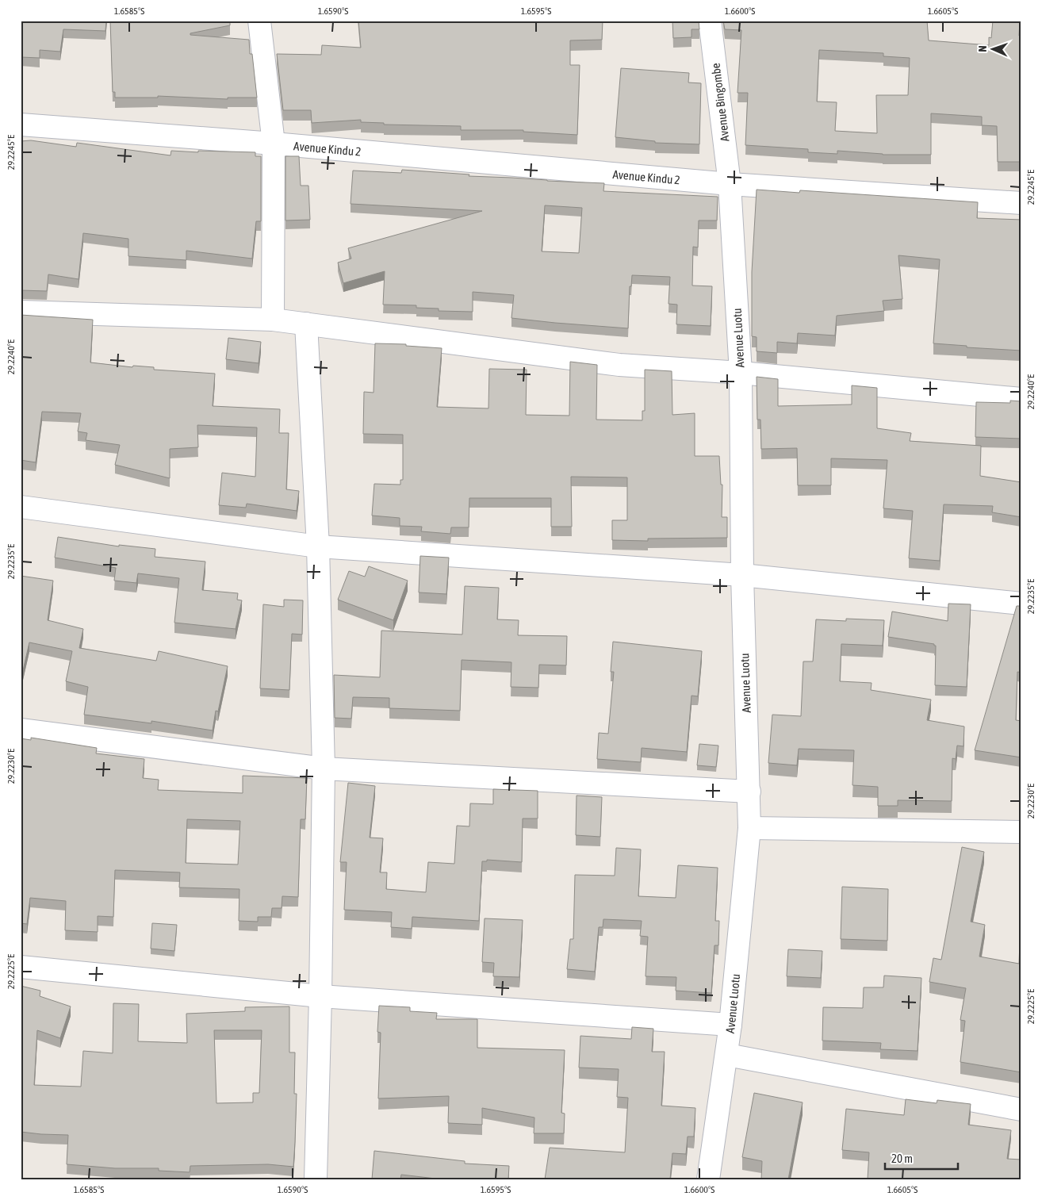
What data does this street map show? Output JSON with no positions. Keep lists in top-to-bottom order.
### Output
{
  "streets": {
    "street": ["Avenue Bingombe", "Avenue Kindu 2", "Avenue Luotu"]
  },
  "crossings": [
    ["Avenue Bingombe", "Avenue Kindu 2"],
    ["Avenue Bingombe", "Avenue Luotu"],
    ["Avenue Kindu 2", "Avenue Luotu"]
  ],
  "scale_bar": "20 m",
  "north": "left",
  "coordinates": [
    "1.6585°S",
    "1.6590°S",
    "1.6595°S",
    "1.6600°S",
    "1.6605°S",
    "29.2245°E",
    "29.2240°E",
    "29.2235°E",
    "29.2230°E",
    "29.2225°E"
  ]
}
